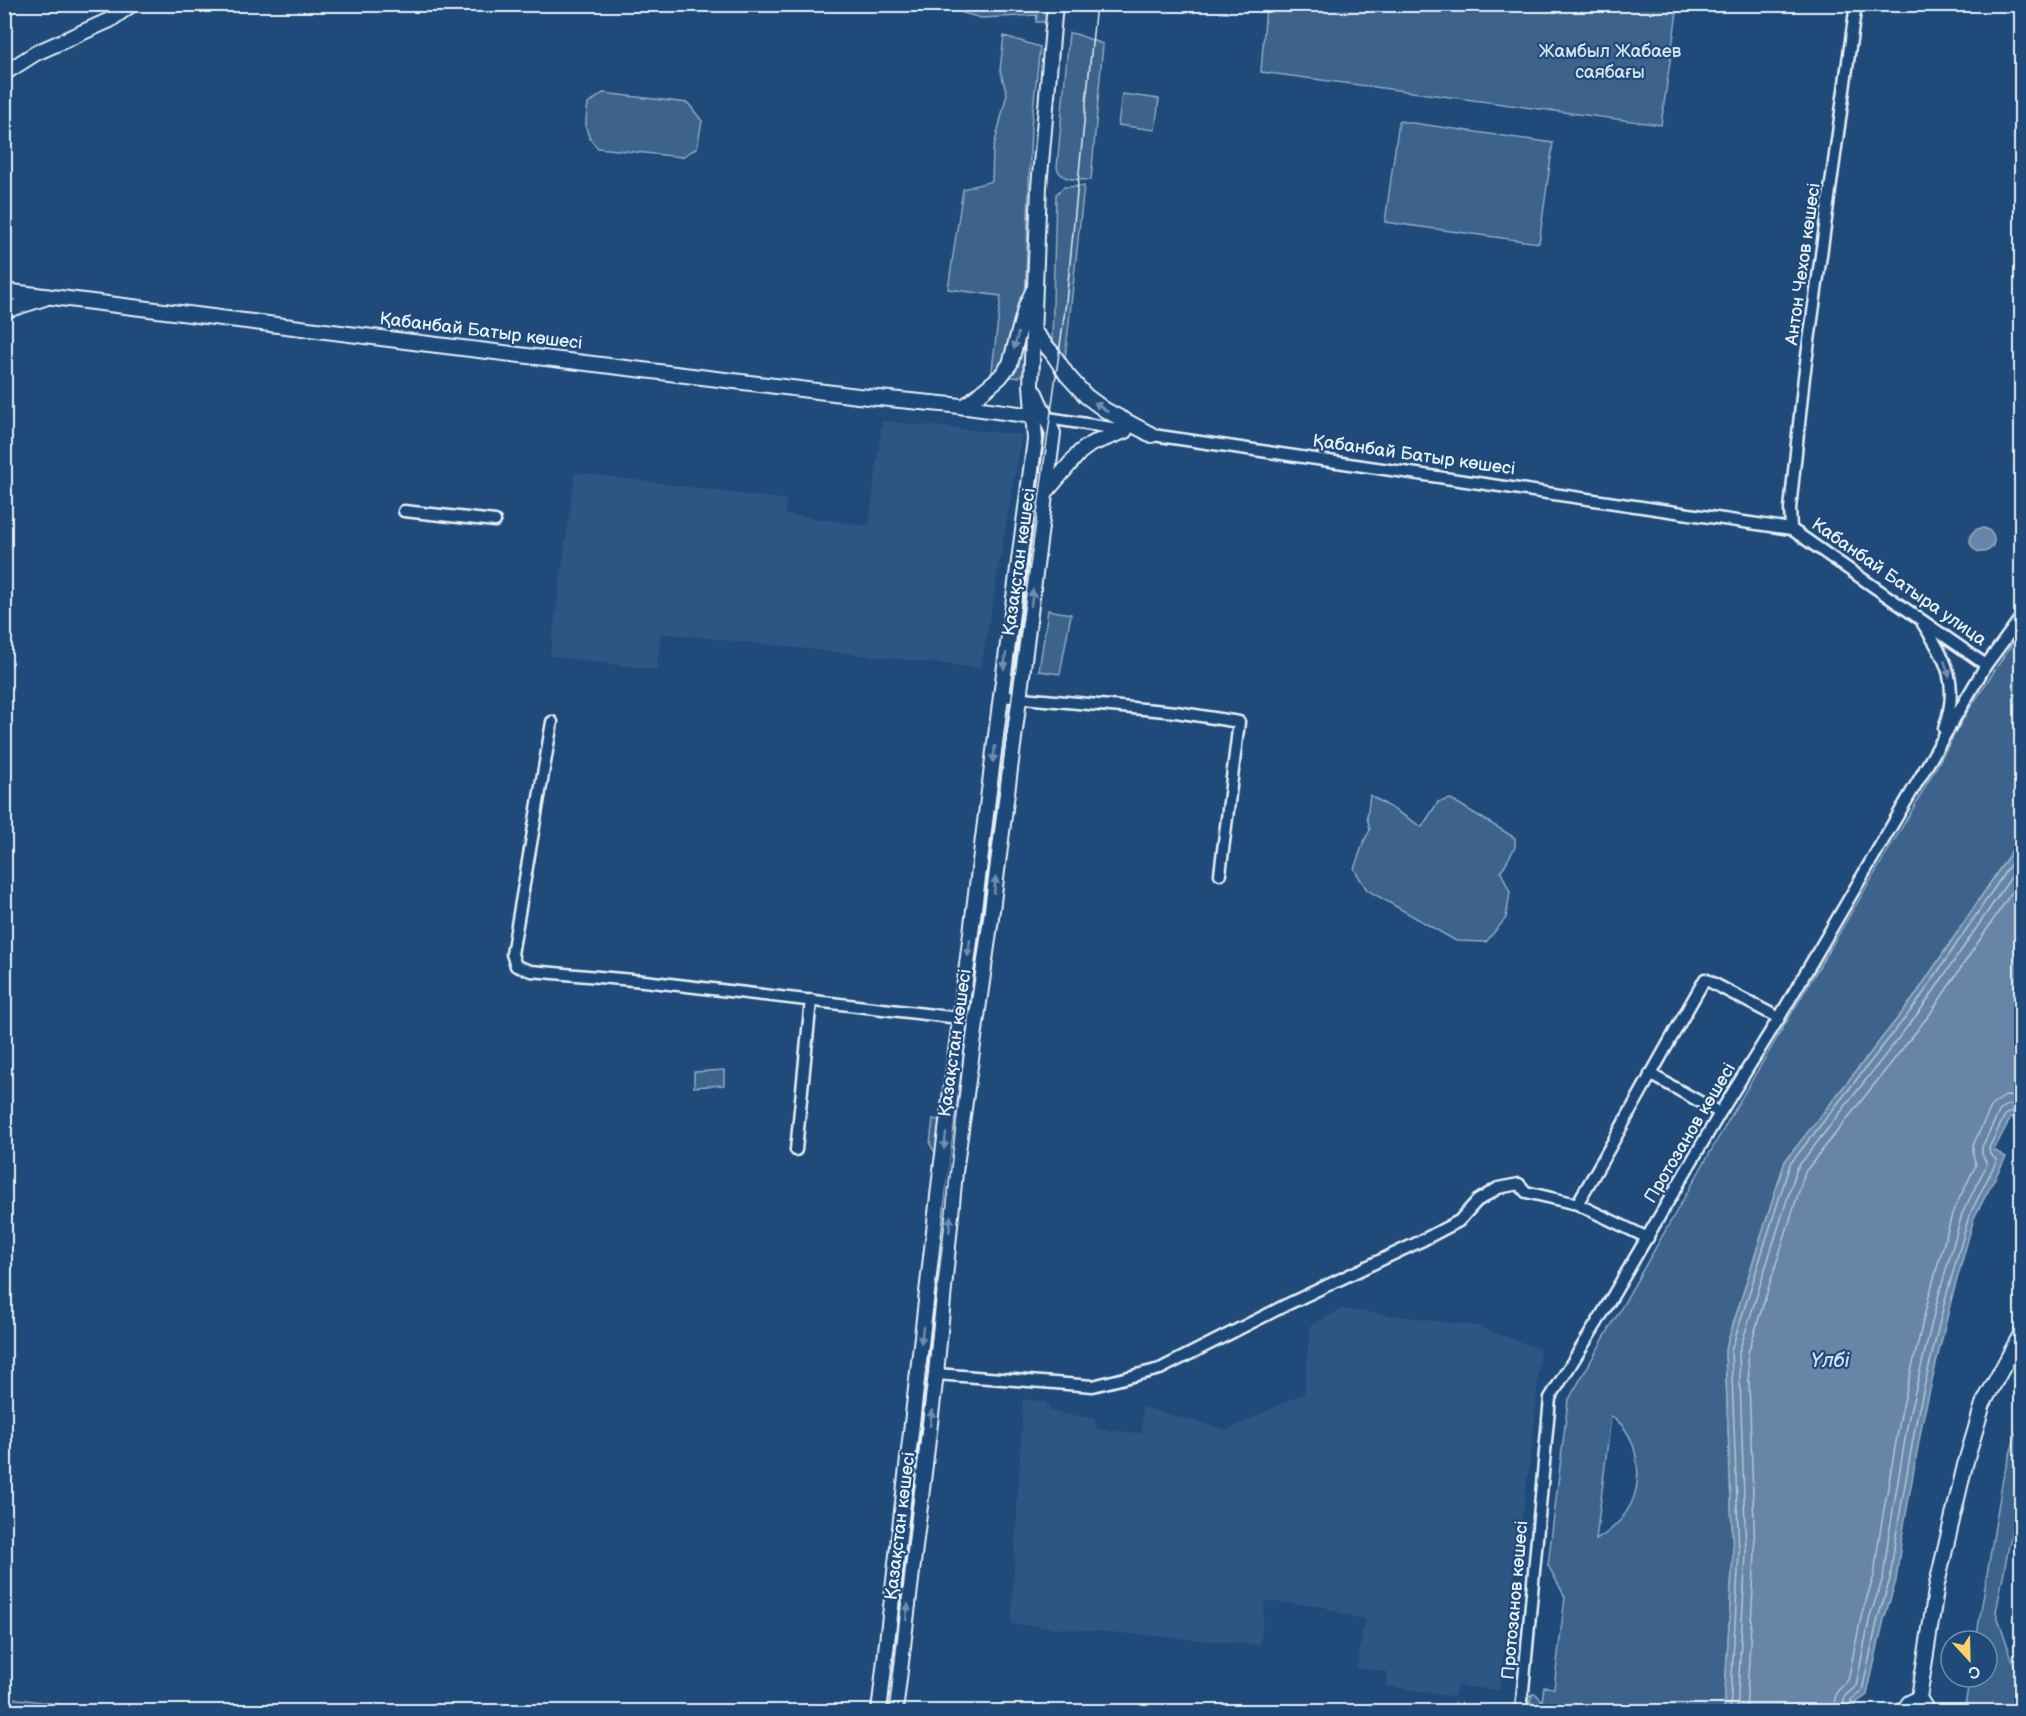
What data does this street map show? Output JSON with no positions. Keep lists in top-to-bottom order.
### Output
{
  "streets": {
    "main road": ["Қабанбай Батыр көшесі", "Қазақстан көшесі"],
    "street": ["Антон Чехов көшесі", "Кабанбай Батыра улица", "Протозанов көшесі"]
  },
  "crossings": [
    ["Антон Чехов көшесі", "Қабанбай Батыр көшесі"],
    ["Антон Чехов көшесі", "Кабанбай Батыра улица"],
    ["Қабанбай Батыр көшесі", "Қазақстан көшесі"],
    ["Қабанбай Батыр көшесі", "Кабанбай Батыра улица"],
    ["Кабанбай Батыра улица", "Протозанов көшесі"]
  ],
  "water": ["Үлбі"],
  "parks": ["Жамбыл Жабаев саябағы"],
  "north": "bottom"
}
